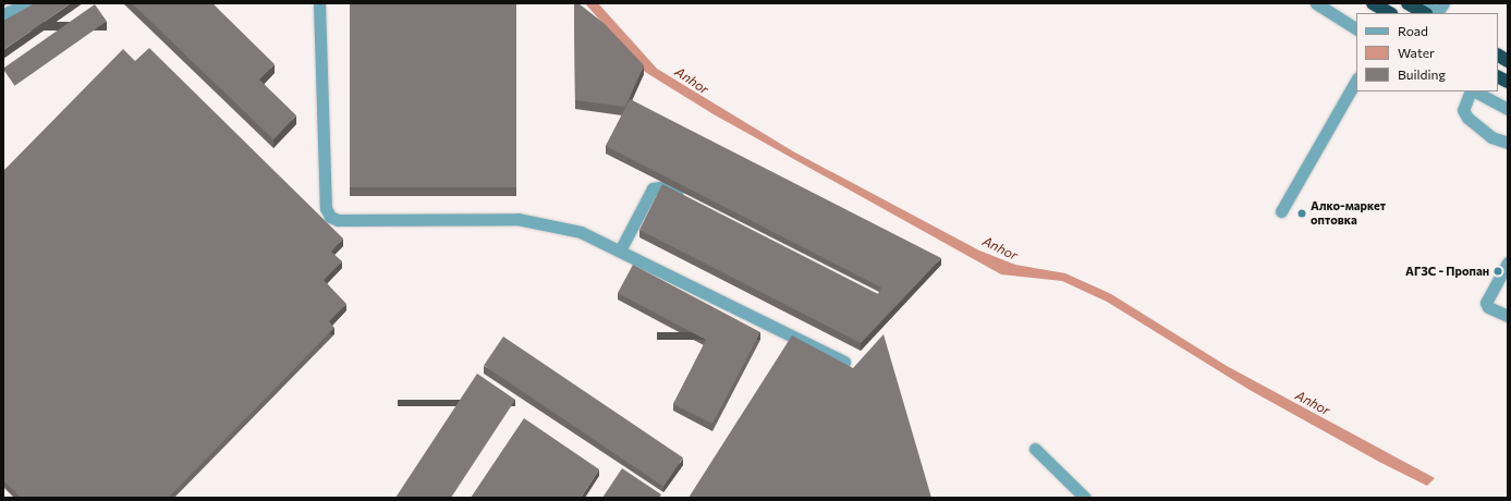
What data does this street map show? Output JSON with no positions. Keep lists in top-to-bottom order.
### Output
{
  "water": ["Anhor"],
  "places": ["Алко-маркет оптовка", "АГЗС - Пропан"],
  "legend": ["Road", "Water", "Building"]
}
